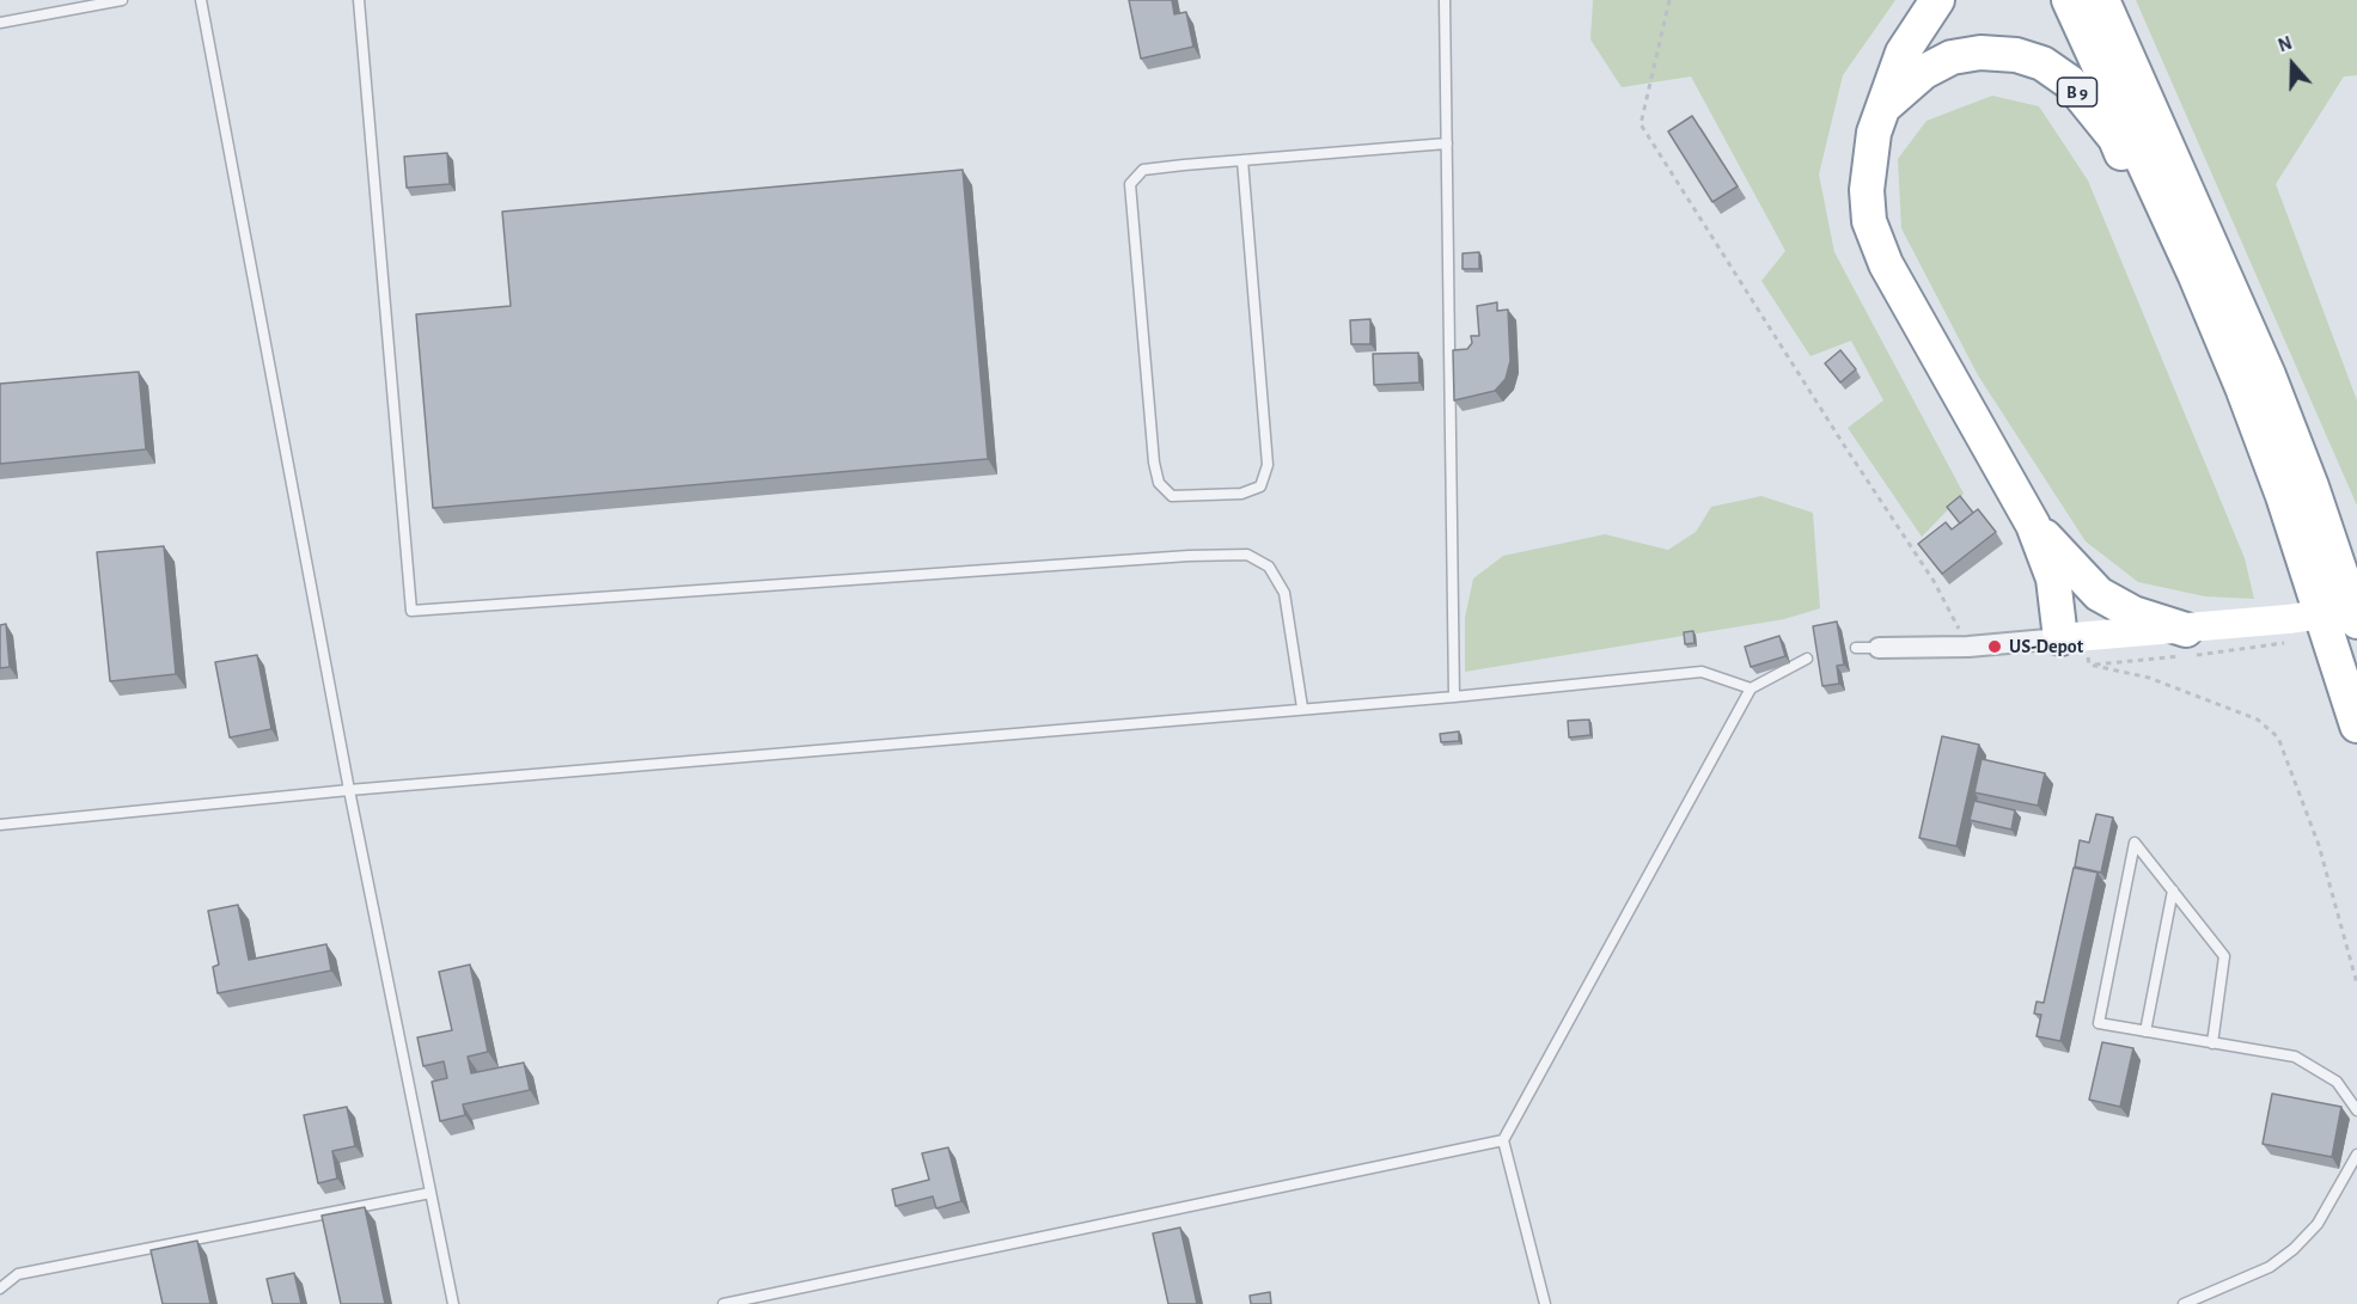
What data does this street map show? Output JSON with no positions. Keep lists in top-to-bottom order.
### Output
{
  "streets": {
    "highway": ["B 9"]
  },
  "places": ["US-Depot"],
  "north": "top"
}
